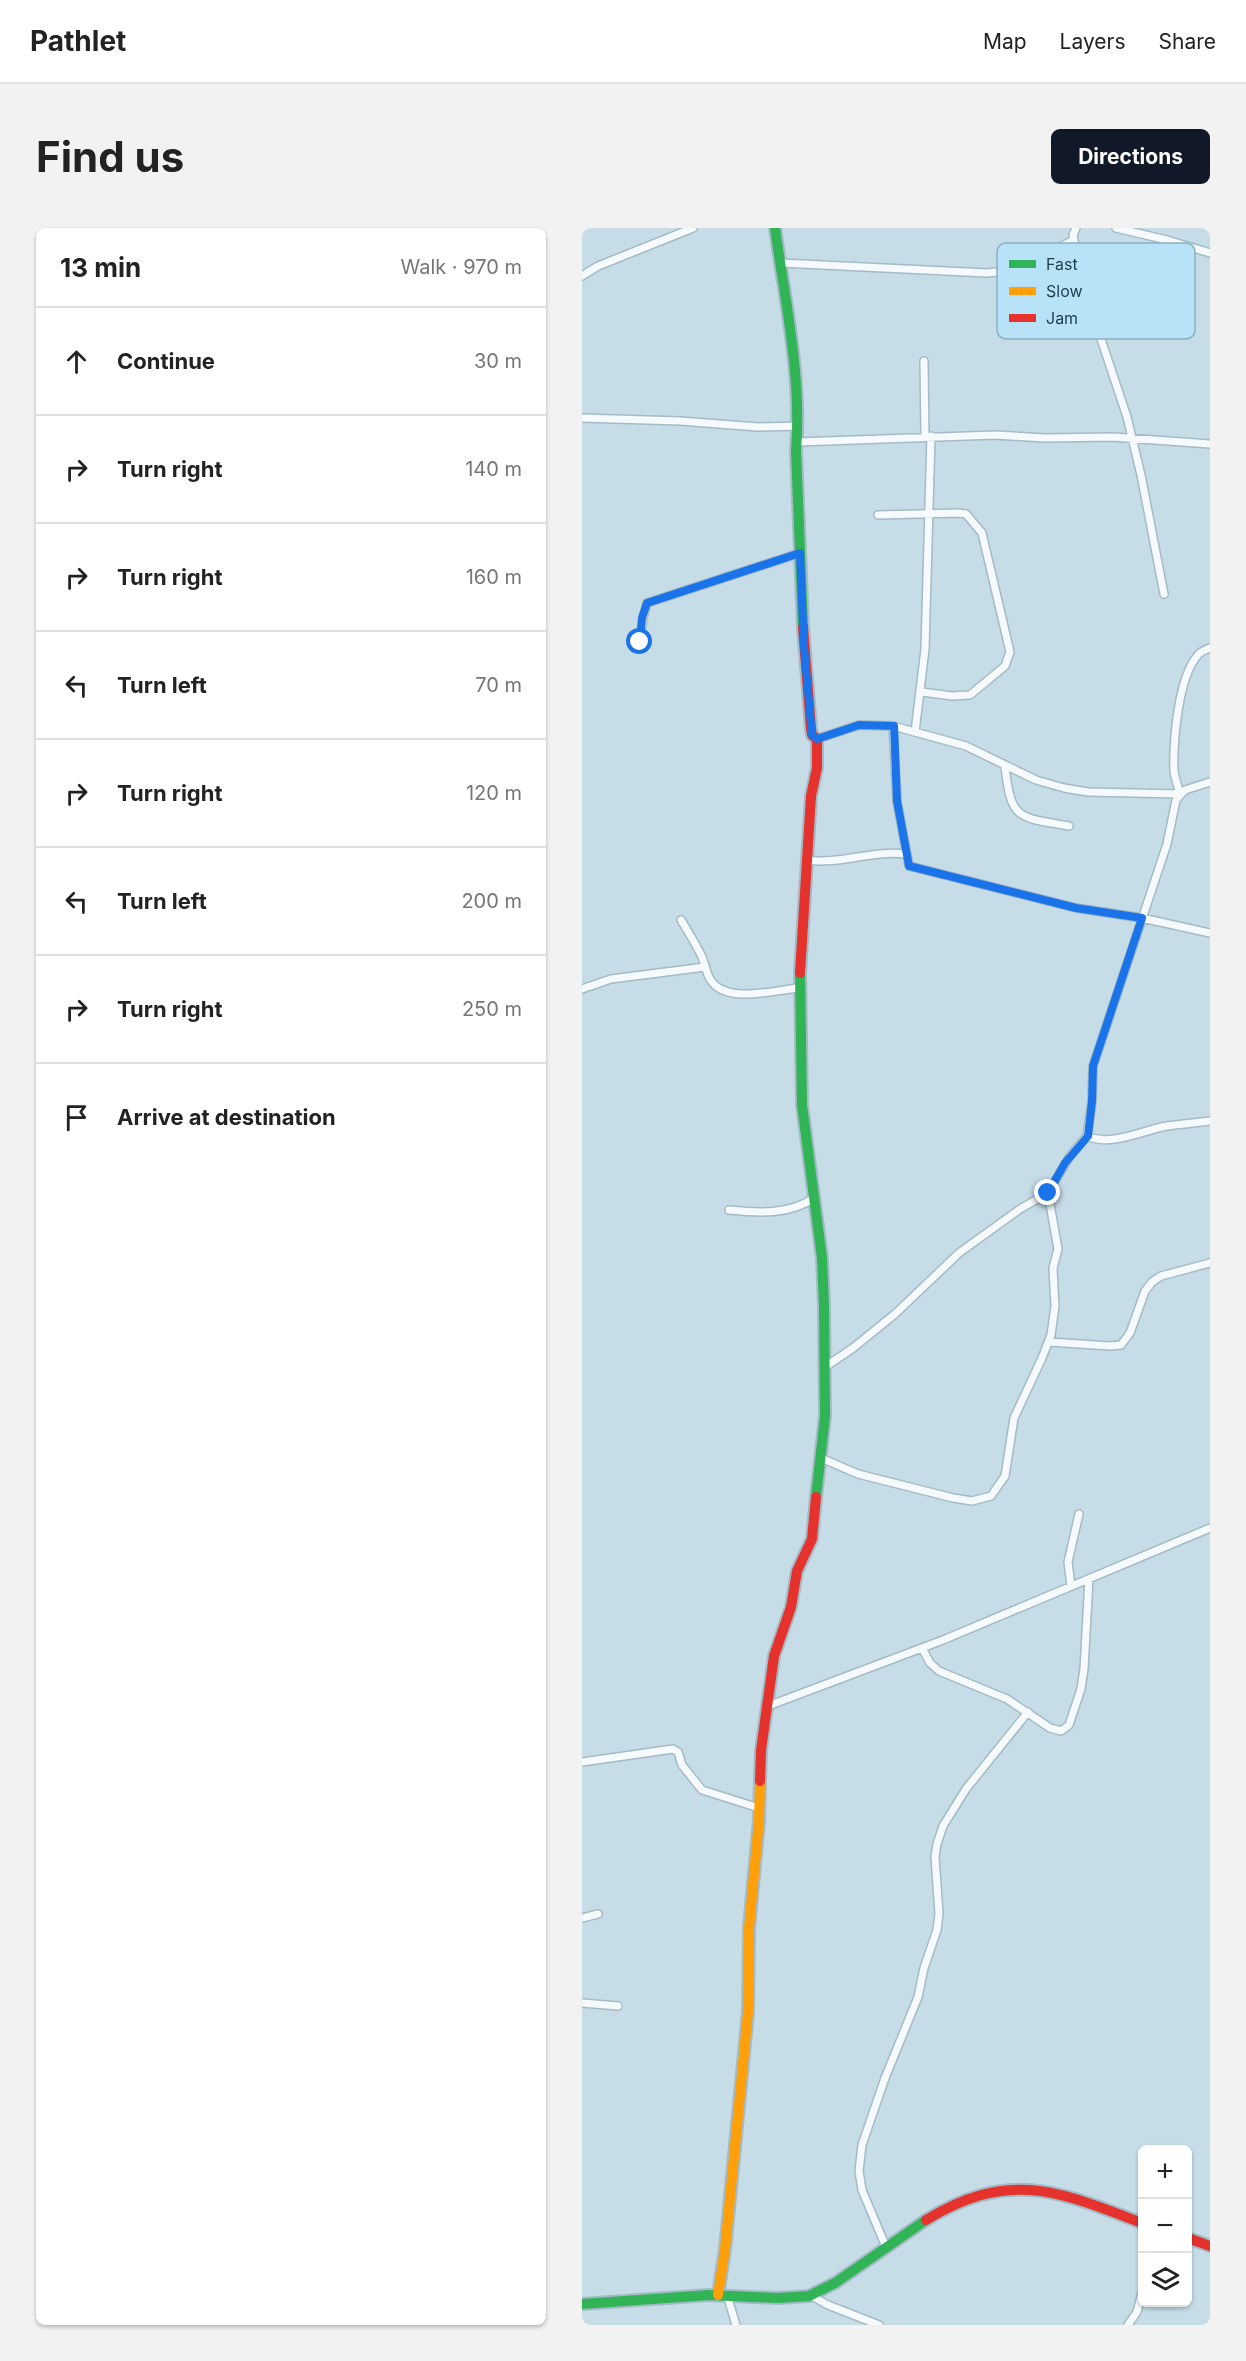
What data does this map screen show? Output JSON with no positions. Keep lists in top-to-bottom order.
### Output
{
  "legend": ["Fast", "Slow", "Jam"],
  "page": {
    "header": "Pathlet",
    "nav": ["Map", "Layers", "Share"],
    "buttons": "Directions",
    "title": "Find us",
    "heading": ["13 min", "Walk · 970 m"],
    "list": [
      ["Continue", "30 m"],
      ["Turn right", "140 m"],
      ["Turn right", "160 m"],
      ["Turn left", "70 m"],
      ["Turn right", "120 m"],
      ["Turn left", "200 m"],
      ["Turn right", "250 m"],
      "Arrive at destination"
    ],
    "map_buttons": ["+", "−"]
  }
}
